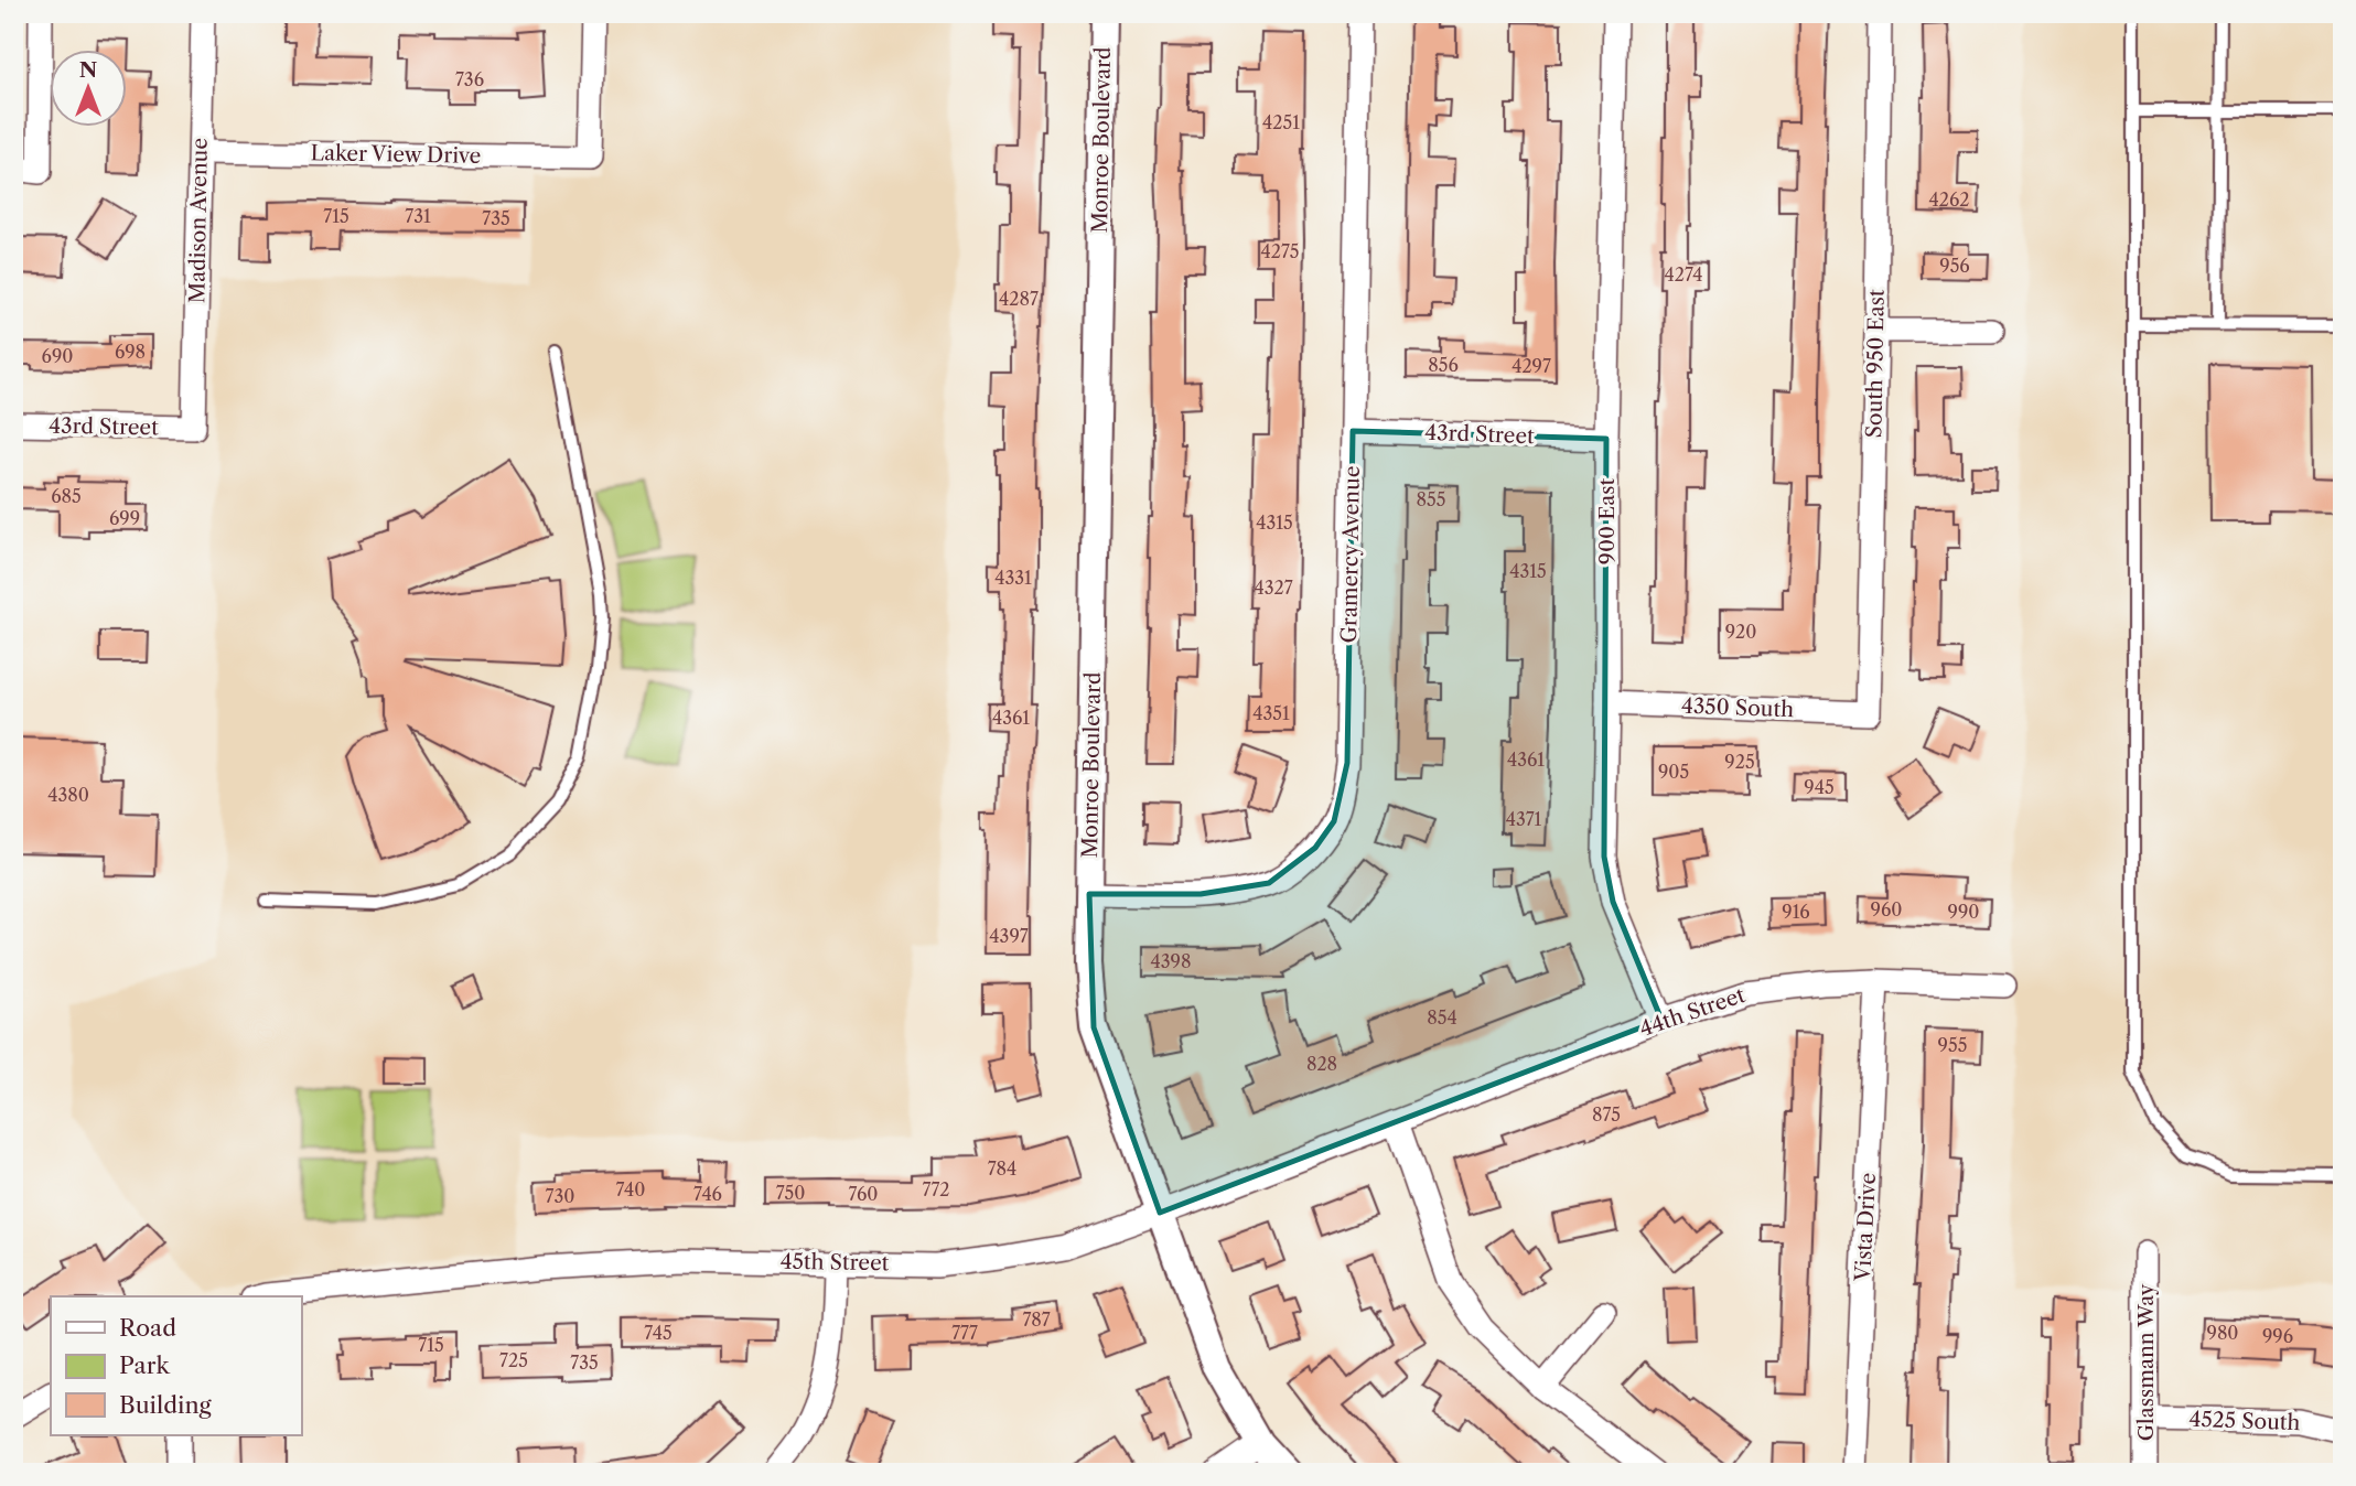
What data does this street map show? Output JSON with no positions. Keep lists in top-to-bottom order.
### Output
{
  "streets": {
    "street": [
      "Monroe Boulevard",
      "Laker View Drive",
      "Madison Avenue",
      "South 950 East",
      "43rd Street",
      "900 East",
      "Gramercy Avenue",
      "4350 South",
      "44th Street",
      "Vista Drive",
      "45th Street",
      "Glassmann Way",
      "4525 South"
    ]
  },
  "crossings": [
    ["Monroe Boulevard", "Gramercy Avenue"],
    ["Monroe Boulevard", "45th Street"],
    ["Laker View Drive", "Madison Avenue"],
    ["Madison Avenue", "43rd Street"],
    ["South 950 East", "4350 South"],
    ["43rd Street", "900 East"],
    ["43rd Street", "Gramercy Avenue"],
    ["900 East", "4350 South"],
    ["900 East", "44th Street"],
    ["44th Street", "Vista Drive"],
    ["44th Street", "45th Street"],
    ["Glassmann Way", "4525 South"]
  ],
  "house_numbers": [
    "736",
    "4251",
    "4262",
    "715",
    "731",
    "735",
    "4275",
    "956",
    "4274",
    "4287",
    "698",
    "690",
    "856",
    "4297",
    "685",
    "855",
    "699",
    "4315",
    "4315",
    "4331",
    "4327",
    "920",
    "4351",
    "4361",
    "4361",
    "925",
    "905",
    "945",
    "4380",
    "4371",
    "960",
    "916",
    "990",
    "4397",
    "4398",
    "854",
    "955",
    "828",
    "875",
    "784",
    "740",
    "772",
    "750",
    "746",
    "760",
    "730",
    "787",
    "745",
    "777",
    "980",
    "996",
    "715",
    "725",
    "735"
  ],
  "legend": ["Road", "Park", "Building"],
  "north": "top"
}
